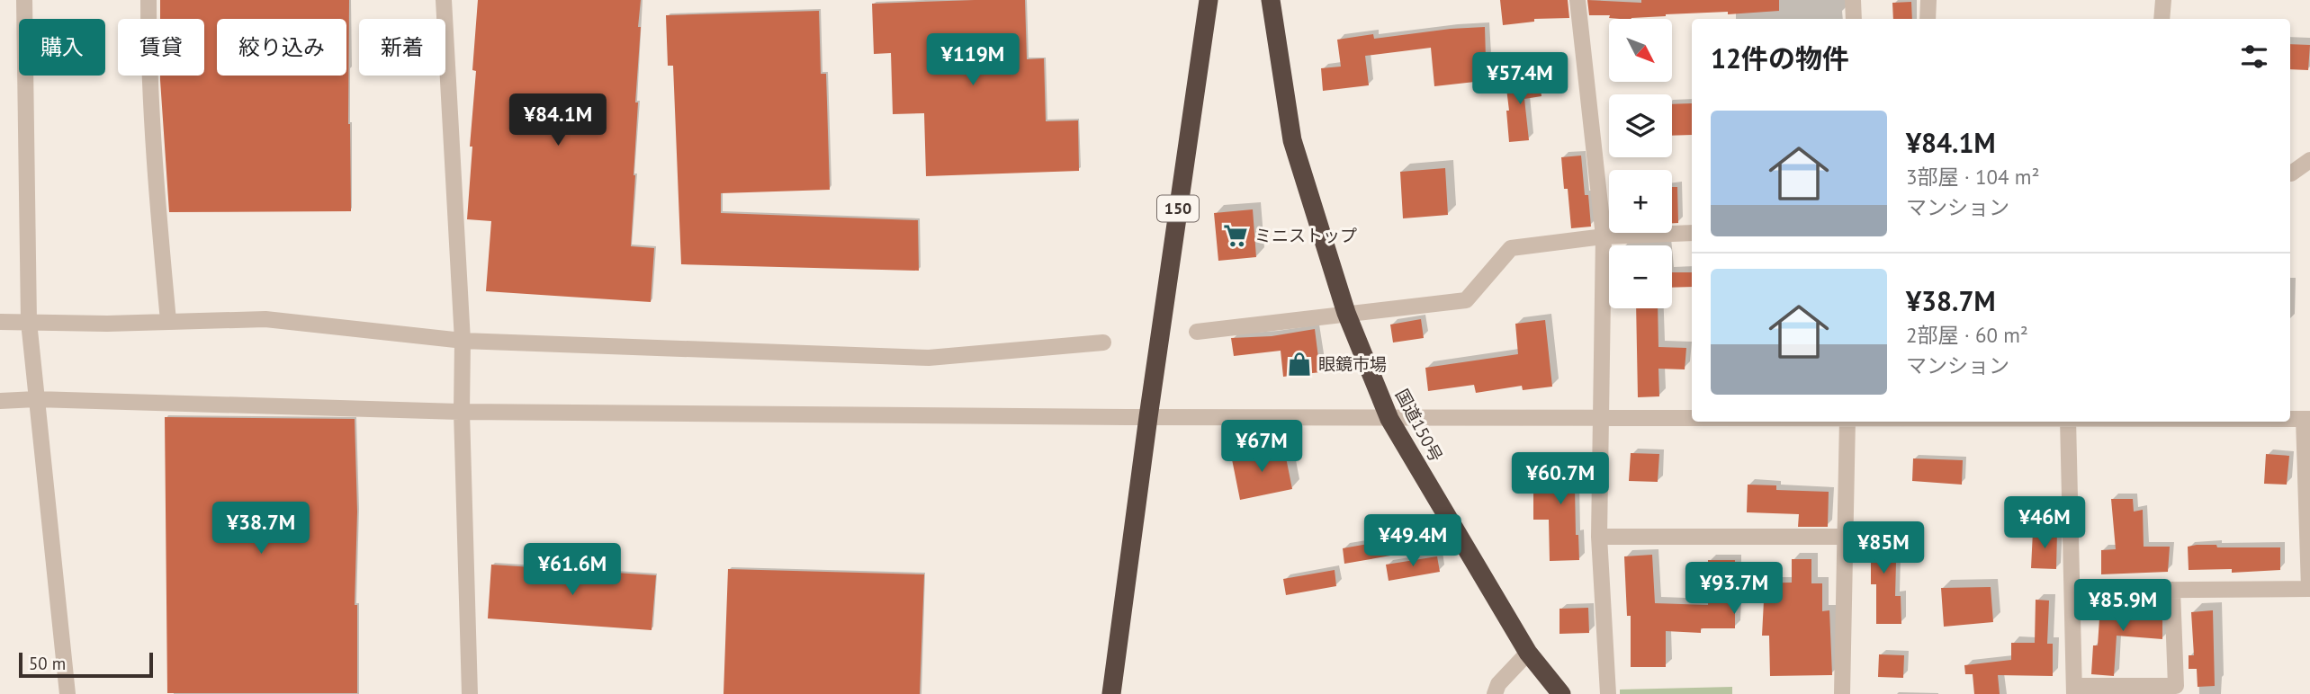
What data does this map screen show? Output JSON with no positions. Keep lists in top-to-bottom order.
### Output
{
  "streets": {
    "highway": ["150", "国道150号"]
  },
  "places": {
    "supermarket": ["ミニストップ"],
    "shop": ["眼鏡市場"]
  },
  "scale_bar": "50 m",
  "north": "bottom right",
  "page": {
    "map_buttons": ["+", "−"],
    "chip": [
      "購入",
      "賃貸",
      "絞り込み",
      "新着"
    ],
    "heading": "12件の物件",
    "price": [
      "¥119M",
      "¥57.4M",
      "¥84.1M",
      "¥67M",
      "¥60.7M",
      "¥46M",
      "¥38.7M",
      "¥49.4M",
      "¥85M",
      "¥61.6M",
      "¥93.7M",
      "¥85.9M"
    ],
    "list": [
      {
        "name": "¥84.1M",
        "note": "3部屋 · 104 m² · マンション"
      },
      {
        "name": "¥38.7M",
        "note": "2部屋 · 60 m² · マンション"
      }
    ],
    "scale": "50 m"
  }
}
